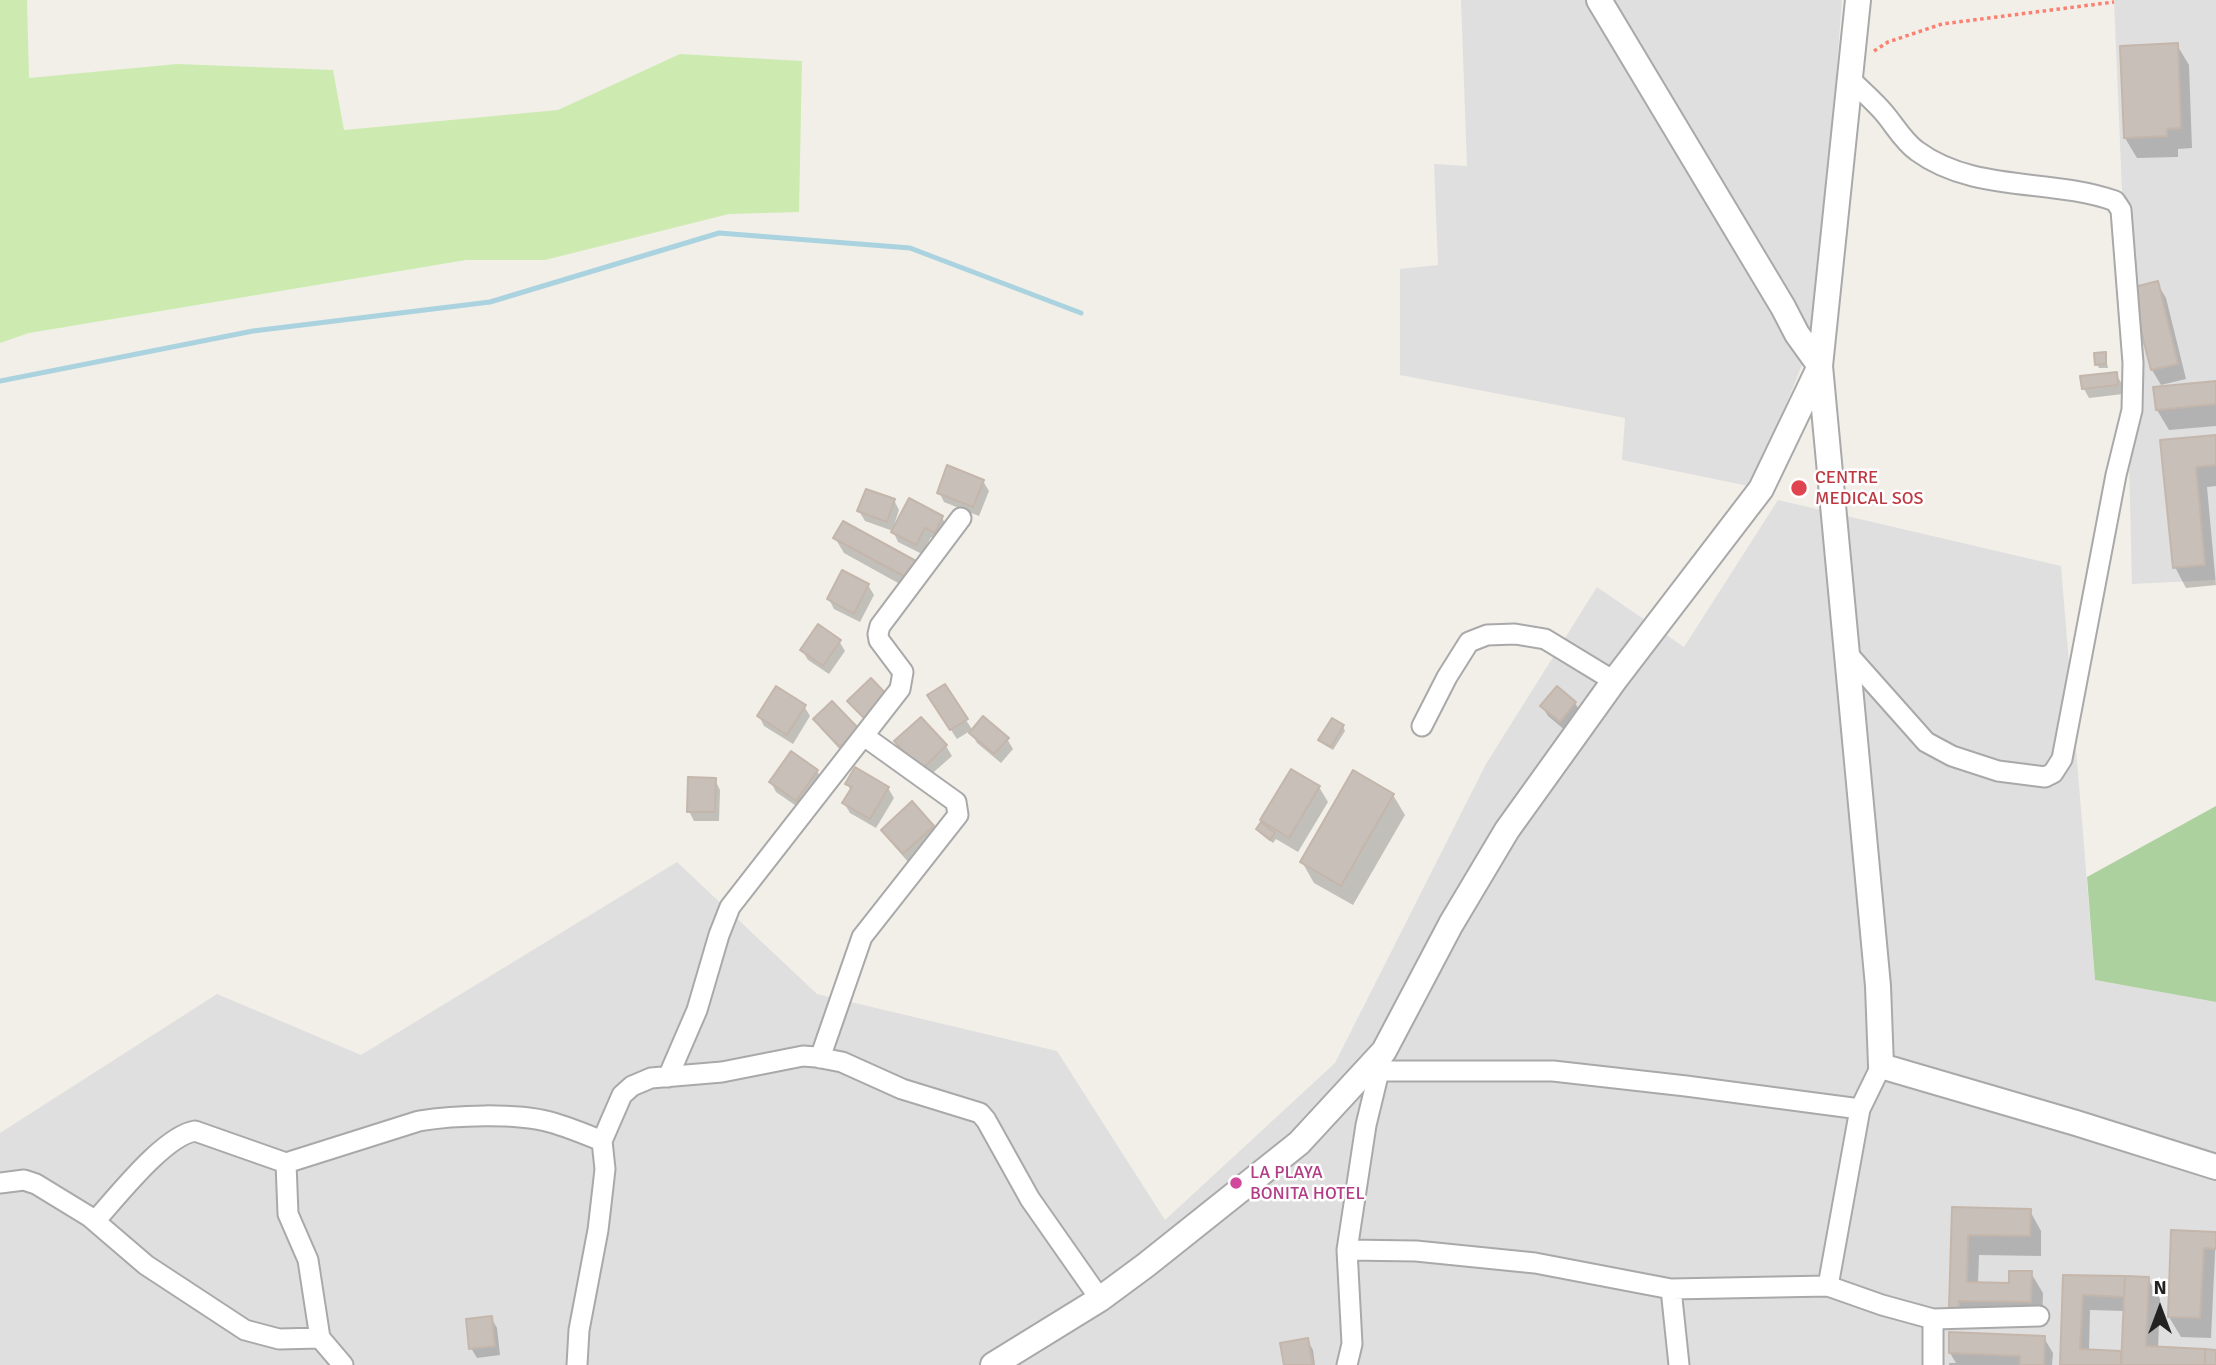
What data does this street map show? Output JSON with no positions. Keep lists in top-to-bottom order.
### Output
{
  "places": ["CENTRE MEDICAL SOS", "LA PLAYA BONITA HOTEL"],
  "north": "top"
}
